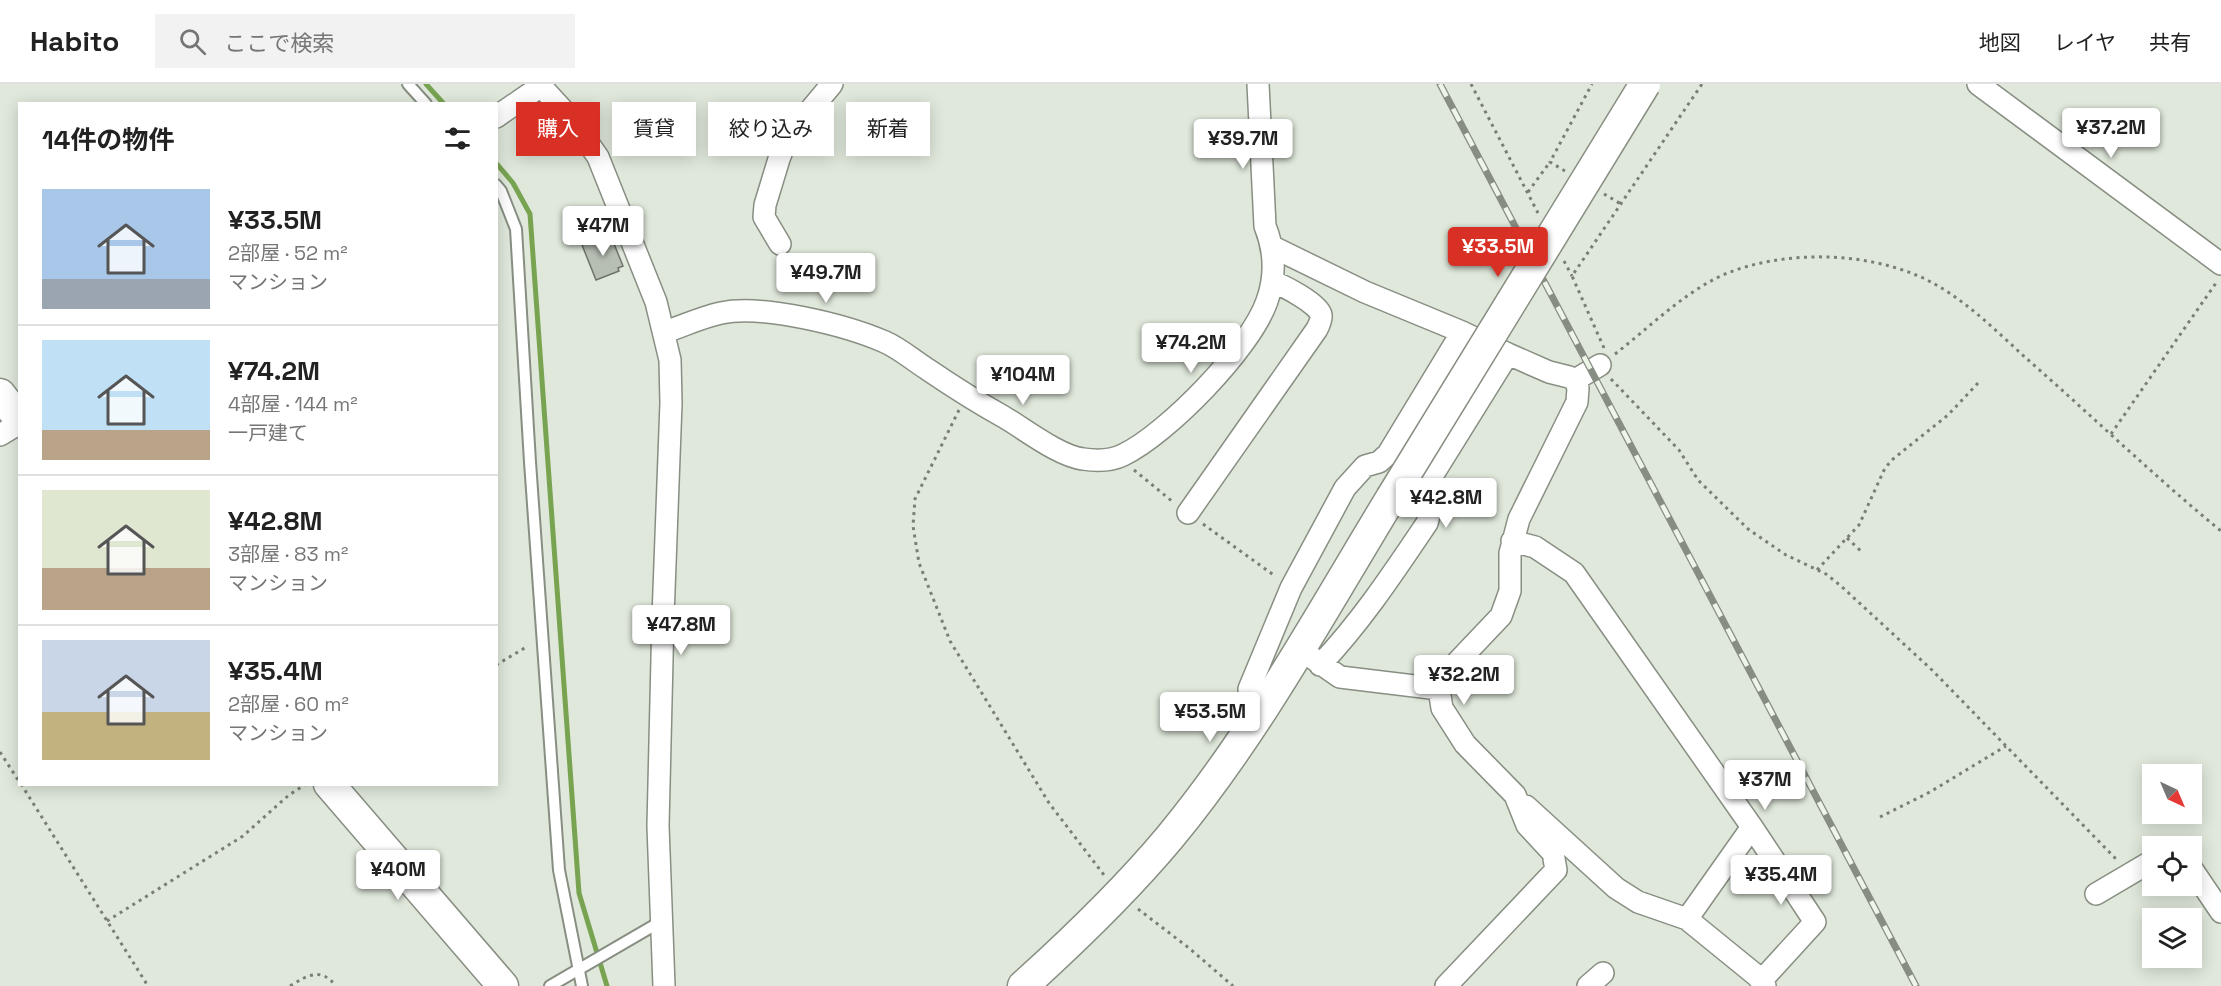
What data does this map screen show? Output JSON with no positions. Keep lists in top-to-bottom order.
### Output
{
  "north": "bottom right",
  "page": {
    "header": "Habito",
    "search": "ここで検索",
    "nav": ["地図", "レイヤ", "共有"],
    "chip": [
      "購入",
      "賃貸",
      "絞り込み",
      "新着"
    ],
    "heading": "14件の物件",
    "price": [
      "¥37.2M",
      "¥39.7M",
      "¥47M",
      "¥33.5M",
      "¥49.7M",
      "¥74.2M",
      "¥104M",
      "¥42.8M",
      "¥47.8M",
      "¥32.2M",
      "¥53.5M",
      "¥37M",
      "¥40M",
      "¥35.4M"
    ],
    "list": [
      {
        "name": "¥33.5M",
        "note": "2部屋 · 52 m² · マンション"
      },
      {
        "name": "¥74.2M",
        "note": "4部屋 · 144 m² · 一戸建て"
      },
      {
        "name": "¥42.8M",
        "note": "3部屋 · 83 m² · マンション"
      },
      {
        "name": "¥35.4M",
        "note": "2部屋 · 60 m² · マンション"
      }
    ]
  }
}
